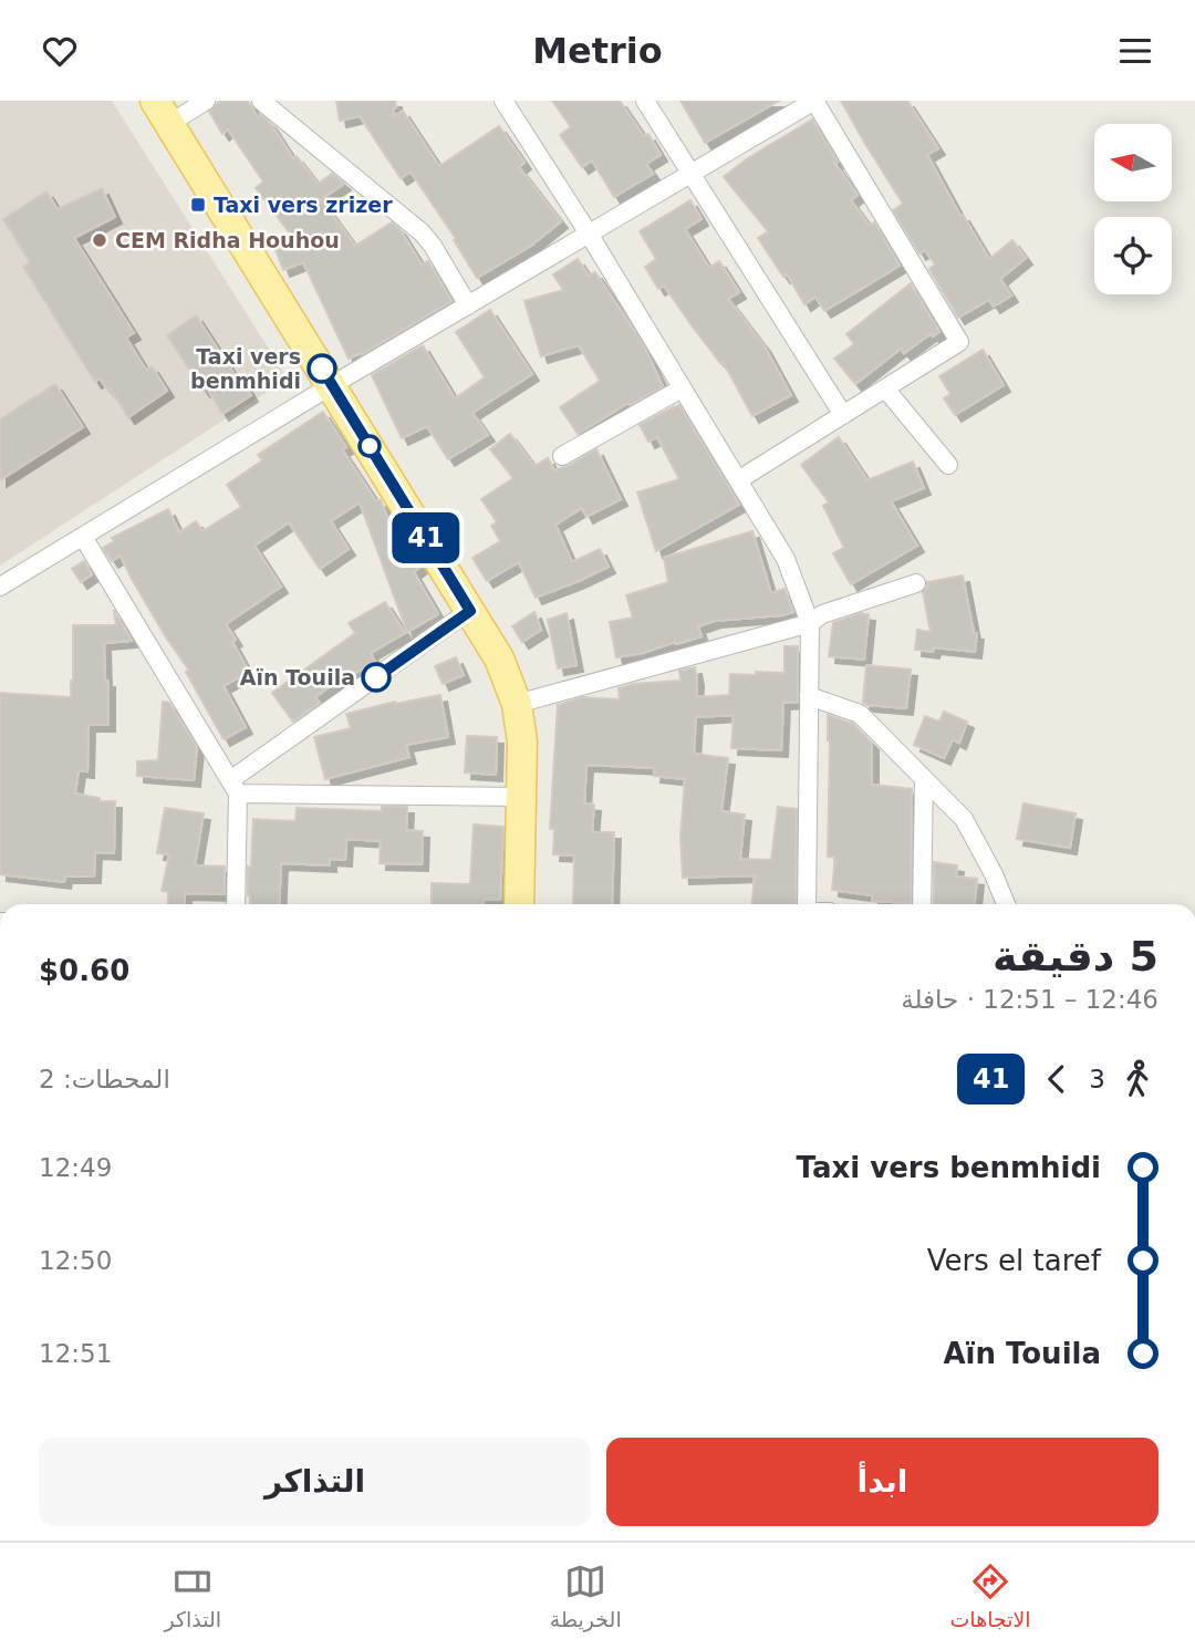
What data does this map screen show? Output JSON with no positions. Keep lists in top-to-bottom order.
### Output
{
  "places": {
    "transit": ["Taxi vers zrizer"],
    "other": ["CEM Ridha Houhou", "Taxi vers benmhidi", "Aïn Touila"]
  },
  "lines": ["bus line 41"],
  "north": "left",
  "page": {
    "header": "Metrio",
    "on_map": "41",
    "heading": ["5 دقيقة", "12:46 – 12:51 · حافلة", "$0.60"],
    "legs": ["3", "41", "المحطات: 2"],
    "list": [
      {
        "name": "Taxi vers benmhidi",
        "value": "12:49"
      },
      {
        "name": "Vers el taref",
        "value": "12:50"
      },
      {
        "name": "Aïn Touila",
        "value": "12:51"
      }
    ],
    "buttons": ["ابدأ", "التذاكر"],
    "tabs": ["الاتجاهات", "الخريطة", "التذاكر"]
  }
}
